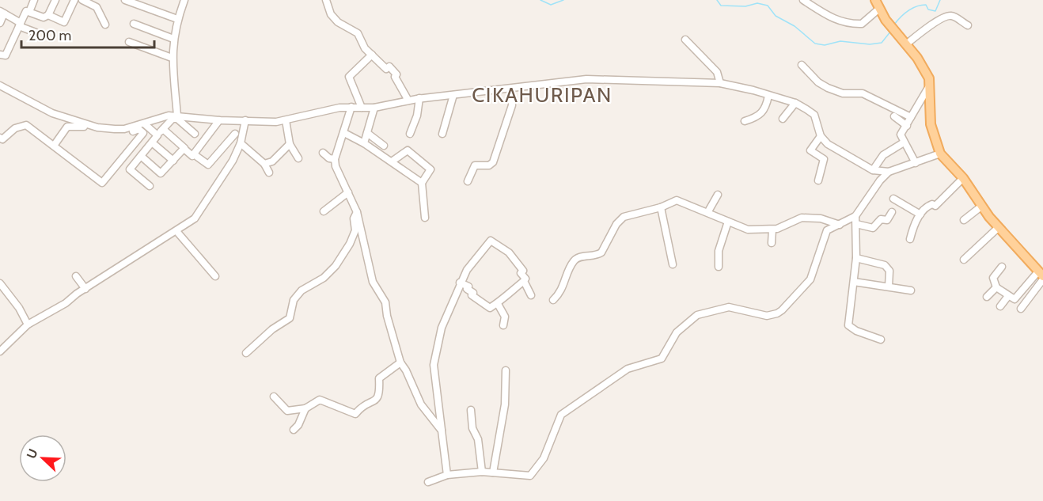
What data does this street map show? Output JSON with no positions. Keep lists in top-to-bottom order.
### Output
{
  "districts": ["CIKAHURIPAN"],
  "scale_bar": "200 m",
  "north": "top left"
}
